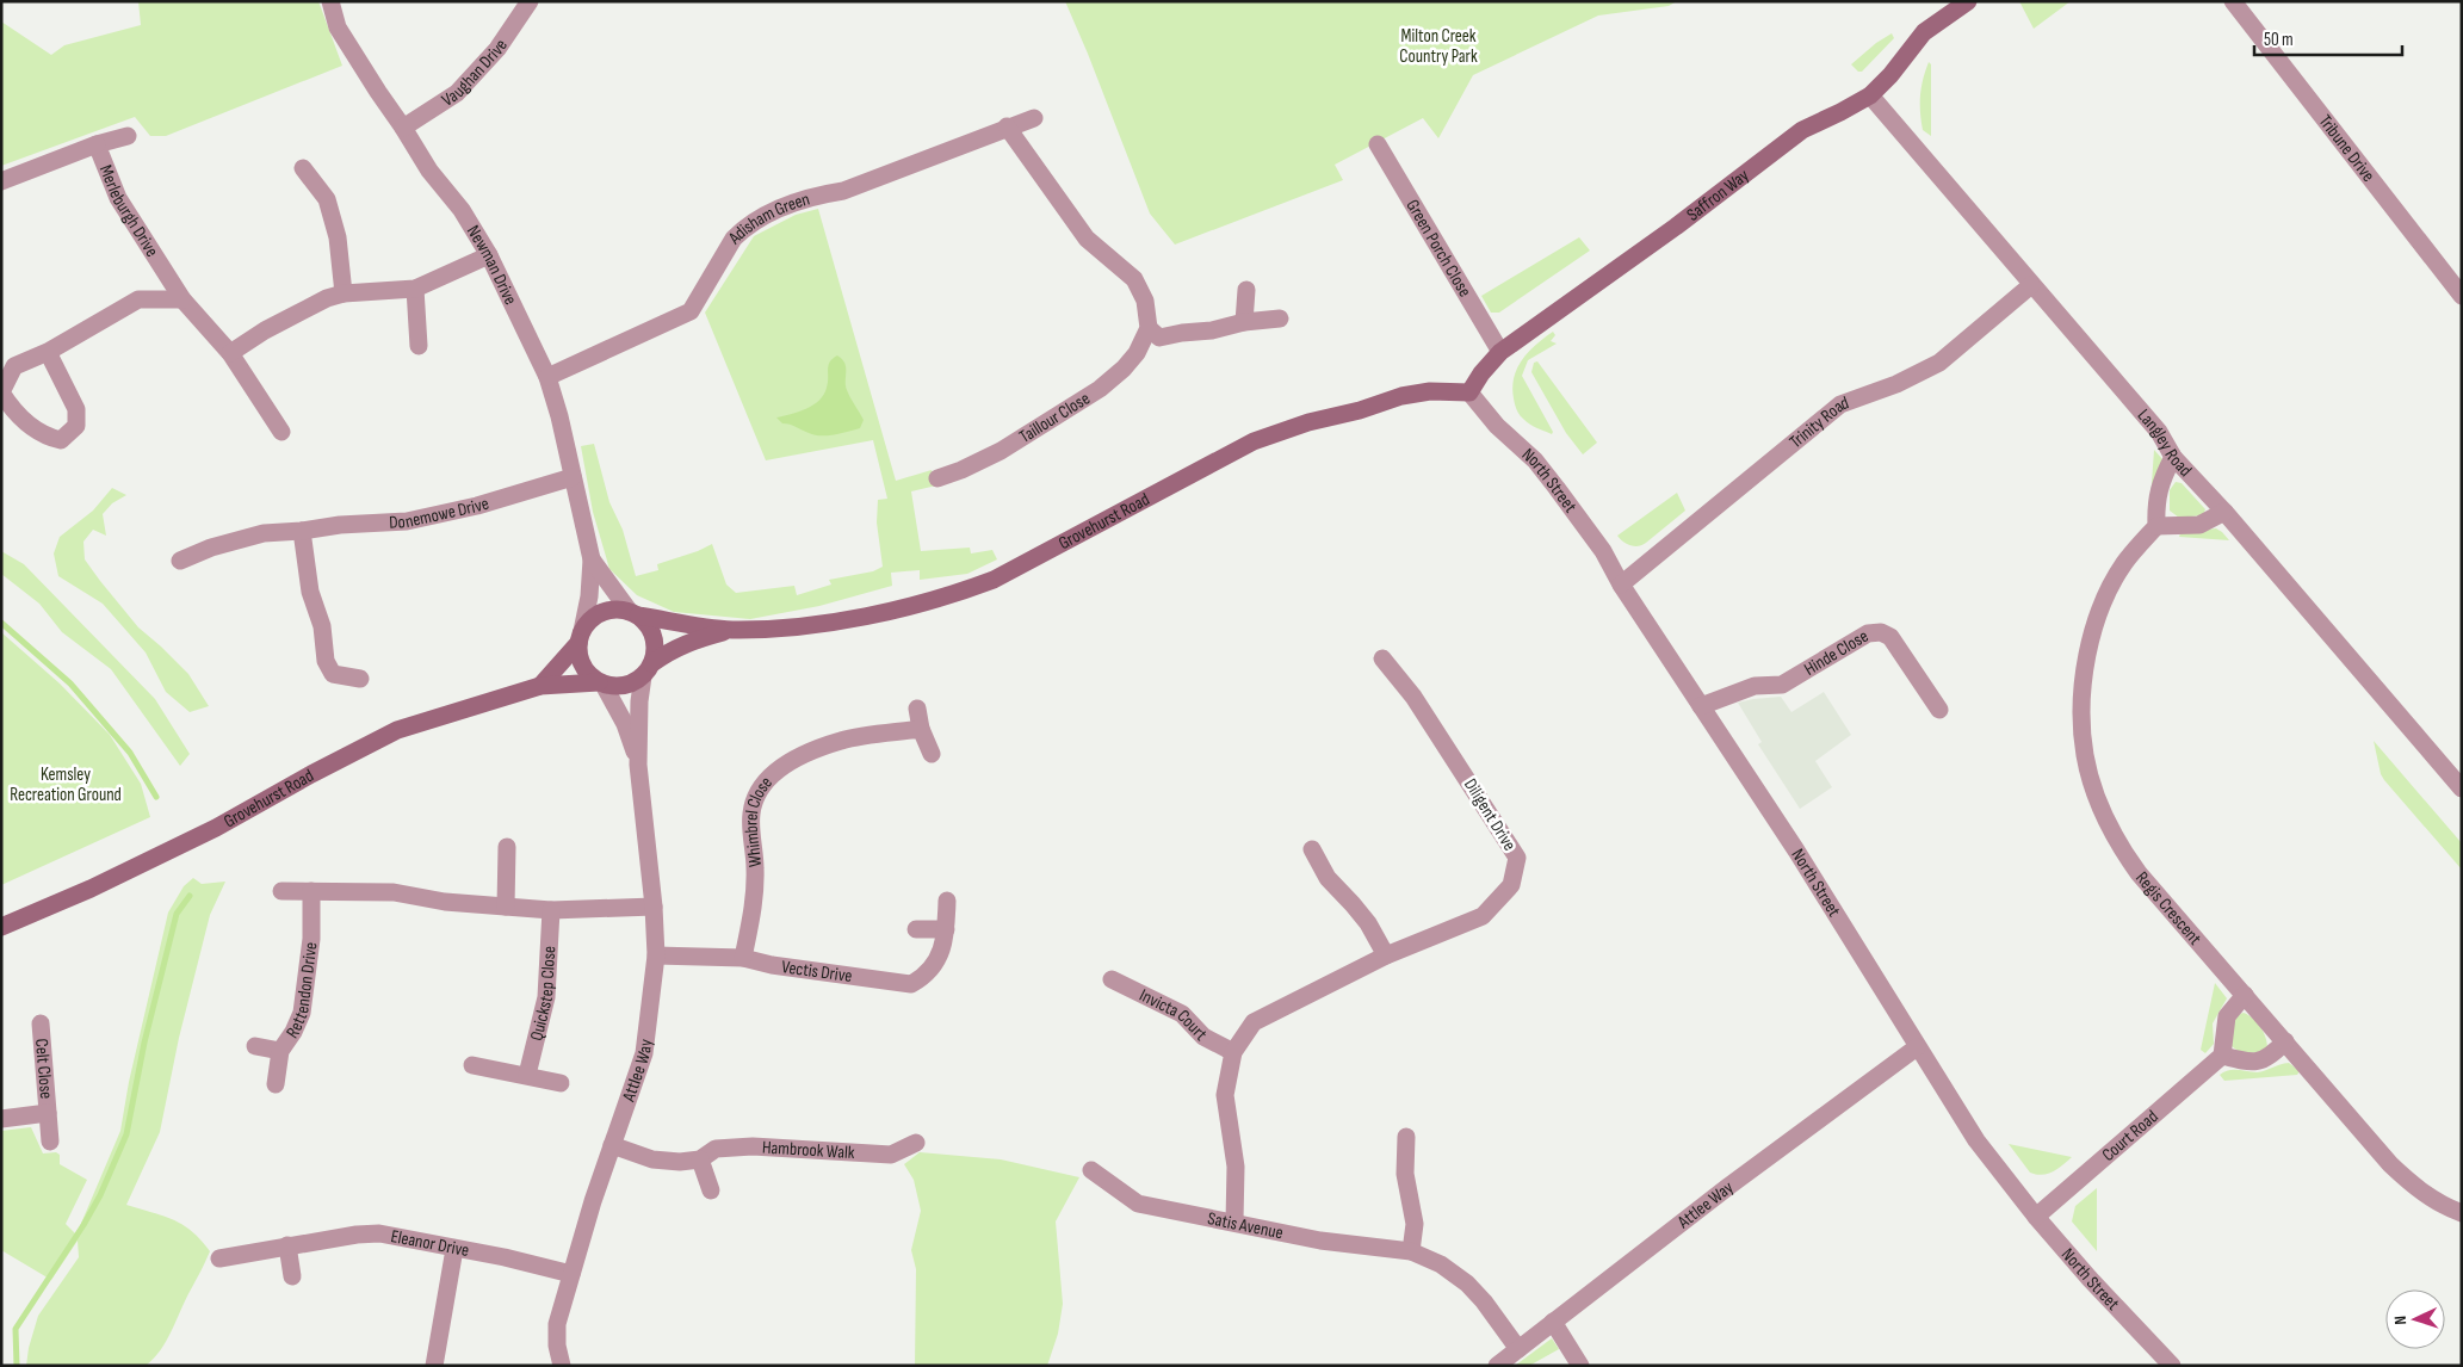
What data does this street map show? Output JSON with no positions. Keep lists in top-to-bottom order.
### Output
{
  "streets": {
    "street": [
      "Vaughan Drive",
      "Tribune Drive",
      "Saffron Way",
      "Merleburgh Drive",
      "Adisham Green",
      "Green Porch Close",
      "Newman Drive",
      "Taillour Close",
      "Trinity Road",
      "Langley Road",
      "North Street",
      "Donemowe Drive",
      "Grovehurst Road",
      "Hinde Close",
      "Diligent Drive",
      "Whimbrel Close",
      "Regis Crescent",
      "Vectis Drive",
      "Rettendon Drive",
      "Quickstep Close",
      "Invicta Court",
      "Celt Close",
      "Attlee Way",
      "Court Road",
      "Hambrook Walk",
      "Satis Avenue",
      "Eleanor Drive"
    ]
  },
  "crossings": [
    ["Vaughan Drive", "Newman Drive"],
    ["Saffron Way", "Green Porch Close"],
    ["Saffron Way", "Langley Road"],
    ["Saffron Way", "North Street"],
    ["Saffron Way", "Grovehurst Road"],
    ["Adisham Green", "Newman Drive"],
    ["Newman Drive", "Donemowe Drive"],
    ["Newman Drive", "Grovehurst Road"],
    ["Newman Drive", "Attlee Way"],
    ["Trinity Road", "Langley Road"],
    ["Trinity Road", "North Street"],
    ["North Street", "Grovehurst Road"],
    ["North Street", "Hinde Close"],
    ["North Street", "Attlee Way"],
    ["North Street", "Court Road"],
    ["Grovehurst Road", "Attlee Way"],
    ["Diligent Drive", "Invicta Court"],
    ["Diligent Drive", "Satis Avenue"],
    ["Whimbrel Close", "Vectis Drive"],
    ["Vectis Drive", "Attlee Way"],
    ["Attlee Way", "Hambrook Walk"],
    ["Attlee Way", "Satis Avenue"],
    ["Attlee Way", "Eleanor Drive"]
  ],
  "parks": ["Milton Creek Country Park", "Kemsley Recreation Ground"],
  "scale_bar": "50 m",
  "north": "left"
}
